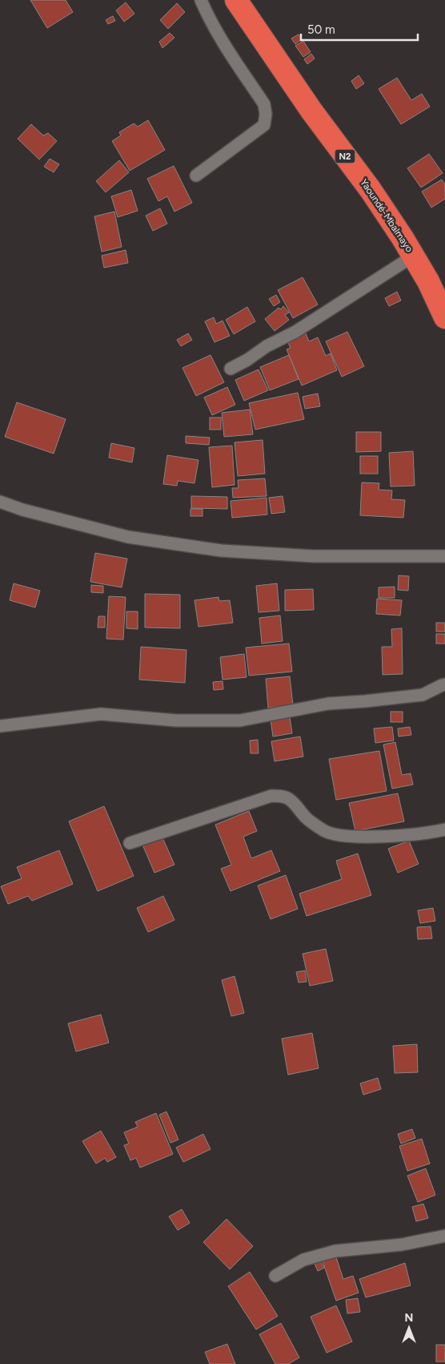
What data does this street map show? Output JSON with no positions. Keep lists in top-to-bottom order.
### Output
{
  "streets": {
    "highway": ["N2", "Yaoundé-Mbalmayo"]
  },
  "scale_bar": "50 m",
  "north": "top"
}
